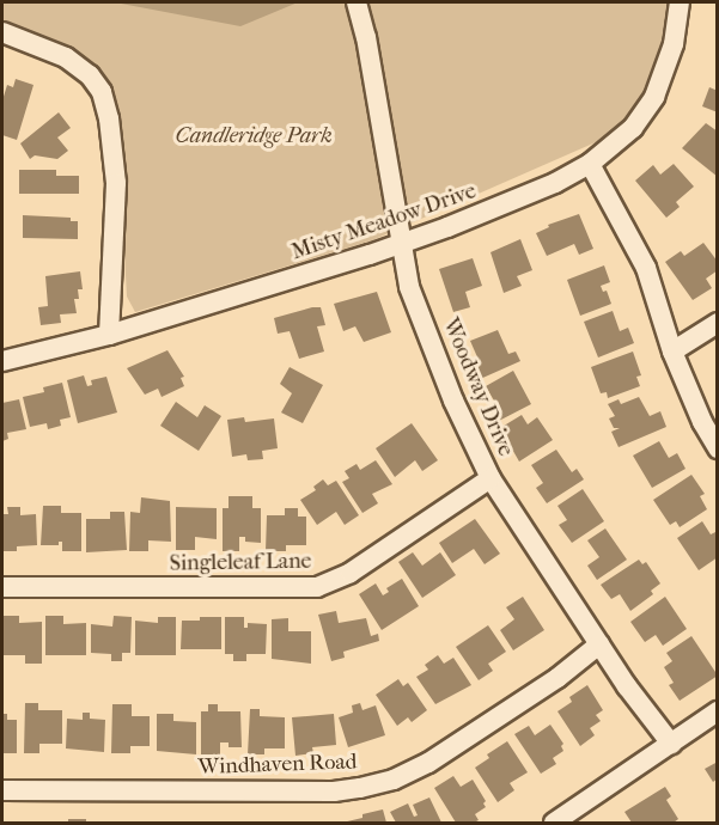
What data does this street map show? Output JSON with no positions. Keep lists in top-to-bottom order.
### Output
{
  "streets": {
    "street": [
      "Misty Meadow Drive",
      "Woodway Drive",
      "Singleleaf Lane",
      "Windhaven Road"
    ]
  },
  "crossings": [
    ["Misty Meadow Drive", "Woodway Drive"],
    ["Woodway Drive", "Singleleaf Lane"],
    ["Woodway Drive", "Windhaven Road"]
  ],
  "parks": ["Candleridge Park"]
}
